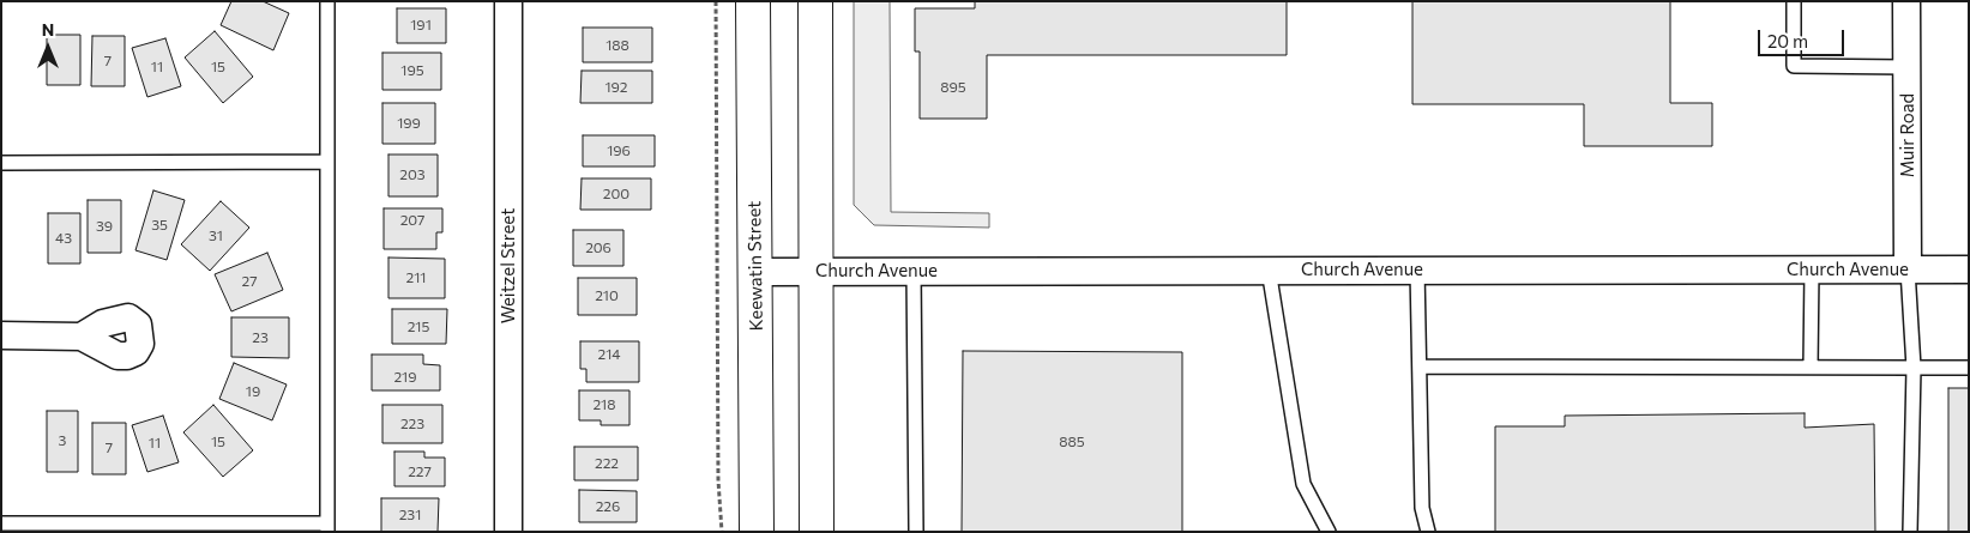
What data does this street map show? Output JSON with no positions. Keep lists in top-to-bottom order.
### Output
{
  "streets": {
    "main road": ["Keewatin Street"],
    "street": ["Muir Road", "Weitzel Street", "Church Avenue"]
  },
  "crossings": [
    ["Muir Road", "Church Avenue"],
    ["Keewatin Street", "Church Avenue"]
  ],
  "house_numbers": [
    "191",
    "188",
    "7",
    "11",
    "15",
    "195",
    "192",
    "895",
    "199",
    "196",
    "203",
    "200",
    "207",
    "35",
    "39",
    "31",
    "43",
    "206",
    "211",
    "27",
    "210",
    "215",
    "23",
    "214",
    "219",
    "19",
    "218",
    "223",
    "3",
    "15",
    "885",
    "11",
    "7",
    "222",
    "227",
    "226",
    "231"
  ],
  "scale_bar": "20 m",
  "north": "top"
}
